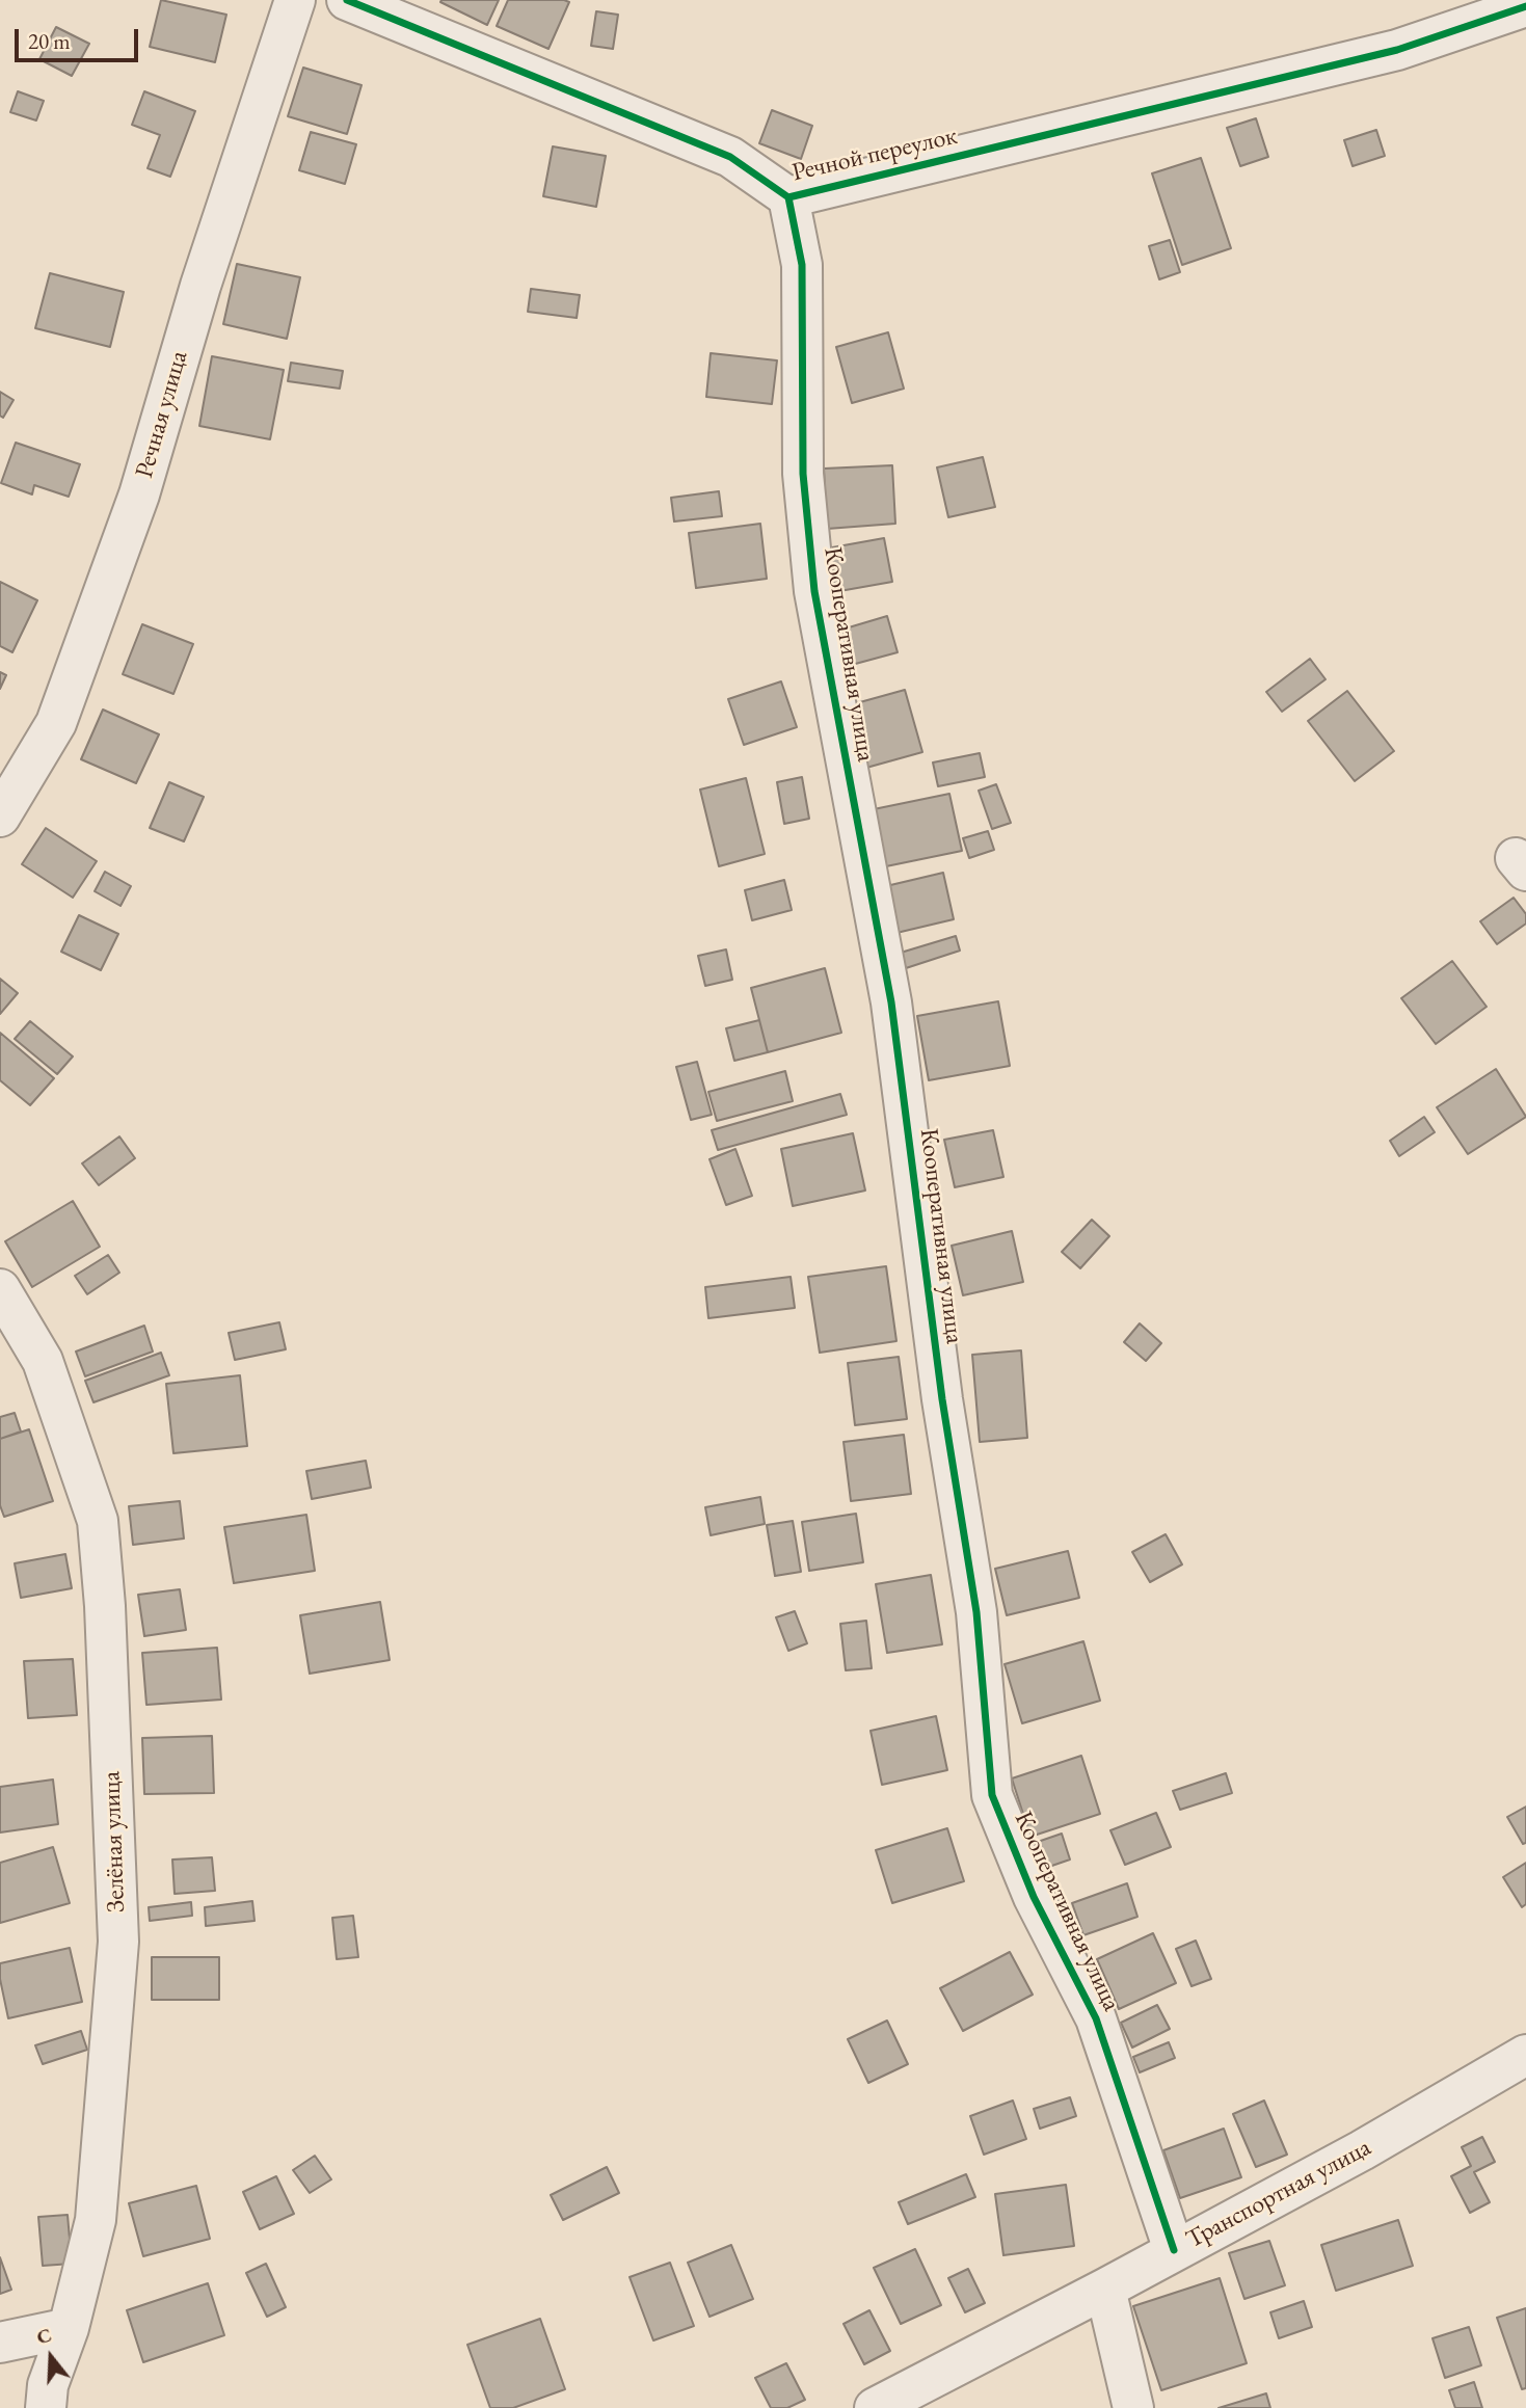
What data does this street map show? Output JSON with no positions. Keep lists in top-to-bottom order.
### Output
{
  "streets": {
    "street": [
      "Речной переулок",
      "Речная улица",
      "Кооперативная улица",
      "Зелёная улица",
      "Транспортная улица"
    ]
  },
  "crossings": [
    ["Речной переулок", "Кооперативная улица"],
    ["Кооперативная улица", "Транспортная улица"]
  ],
  "scale_bar": "20 m",
  "north": "top"
}
